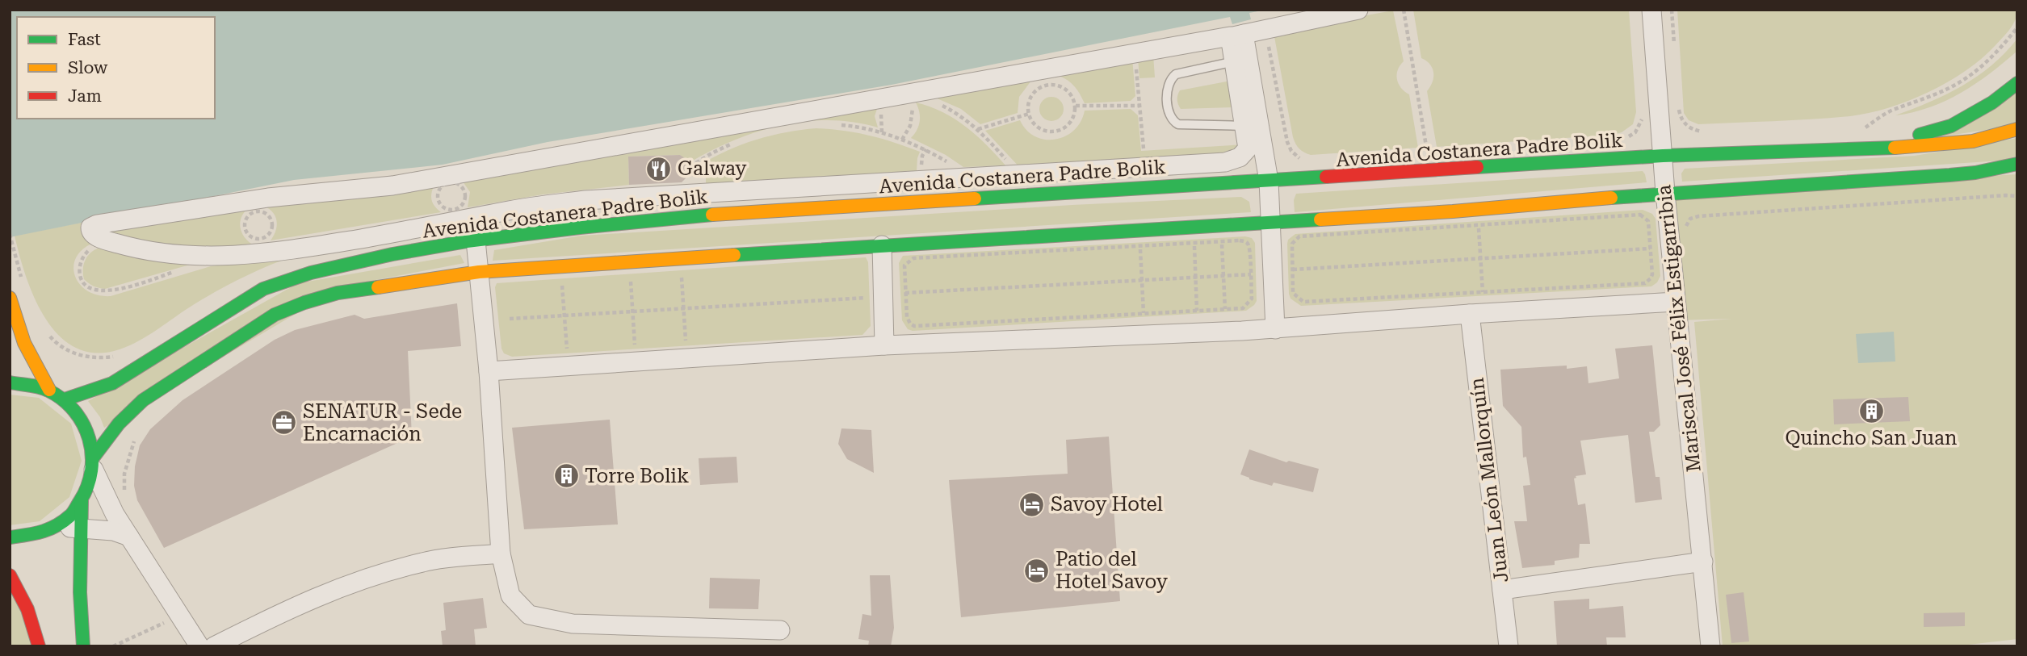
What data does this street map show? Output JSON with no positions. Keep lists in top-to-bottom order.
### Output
{
  "streets": {
    "main road": ["Avenida Costanera Padre Bolik"],
    "street": ["Mariscal José Félix Estigarribia", "Juan León Mallorquín"]
  },
  "crossings": [
    ["Avenida Costanera Padre Bolik", "Mariscal José Félix Estigarribia"]
  ],
  "places": {
    "restaurant": ["Galway"],
    "building": ["Quincho San Juan", "Torre Bolik"],
    "office": ["SENATUR - Sede Encarnación"],
    "hotel": ["Savoy Hotel", "Patio del Hotel Savoy"]
  },
  "legend": ["Fast", "Slow", "Jam"]
}
